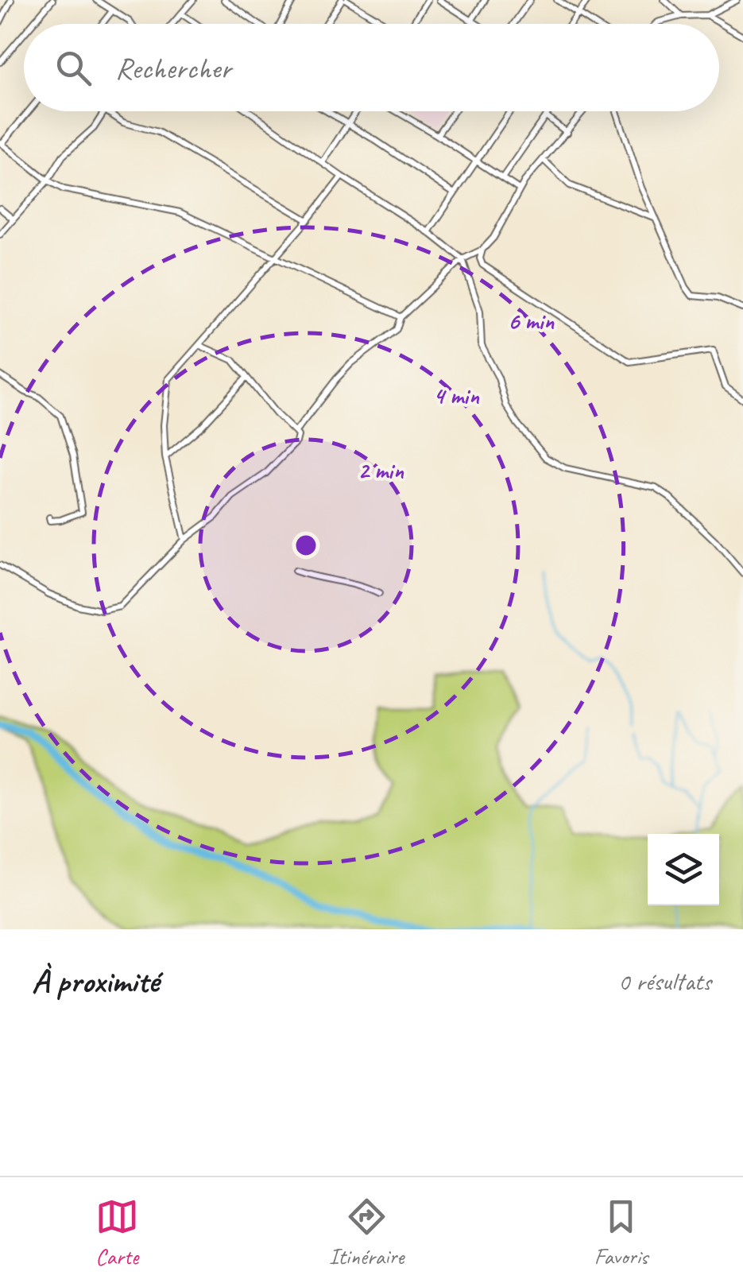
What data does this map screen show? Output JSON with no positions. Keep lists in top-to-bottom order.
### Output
{
  "page": {
    "search": "Rechercher",
    "heading": ["À proximité", "0 résultats"],
    "nav": ["Carte", "Itinéraire", "Favoris"]
  },
  "rings": ["6 min", "4 min", "2 min"]
}
